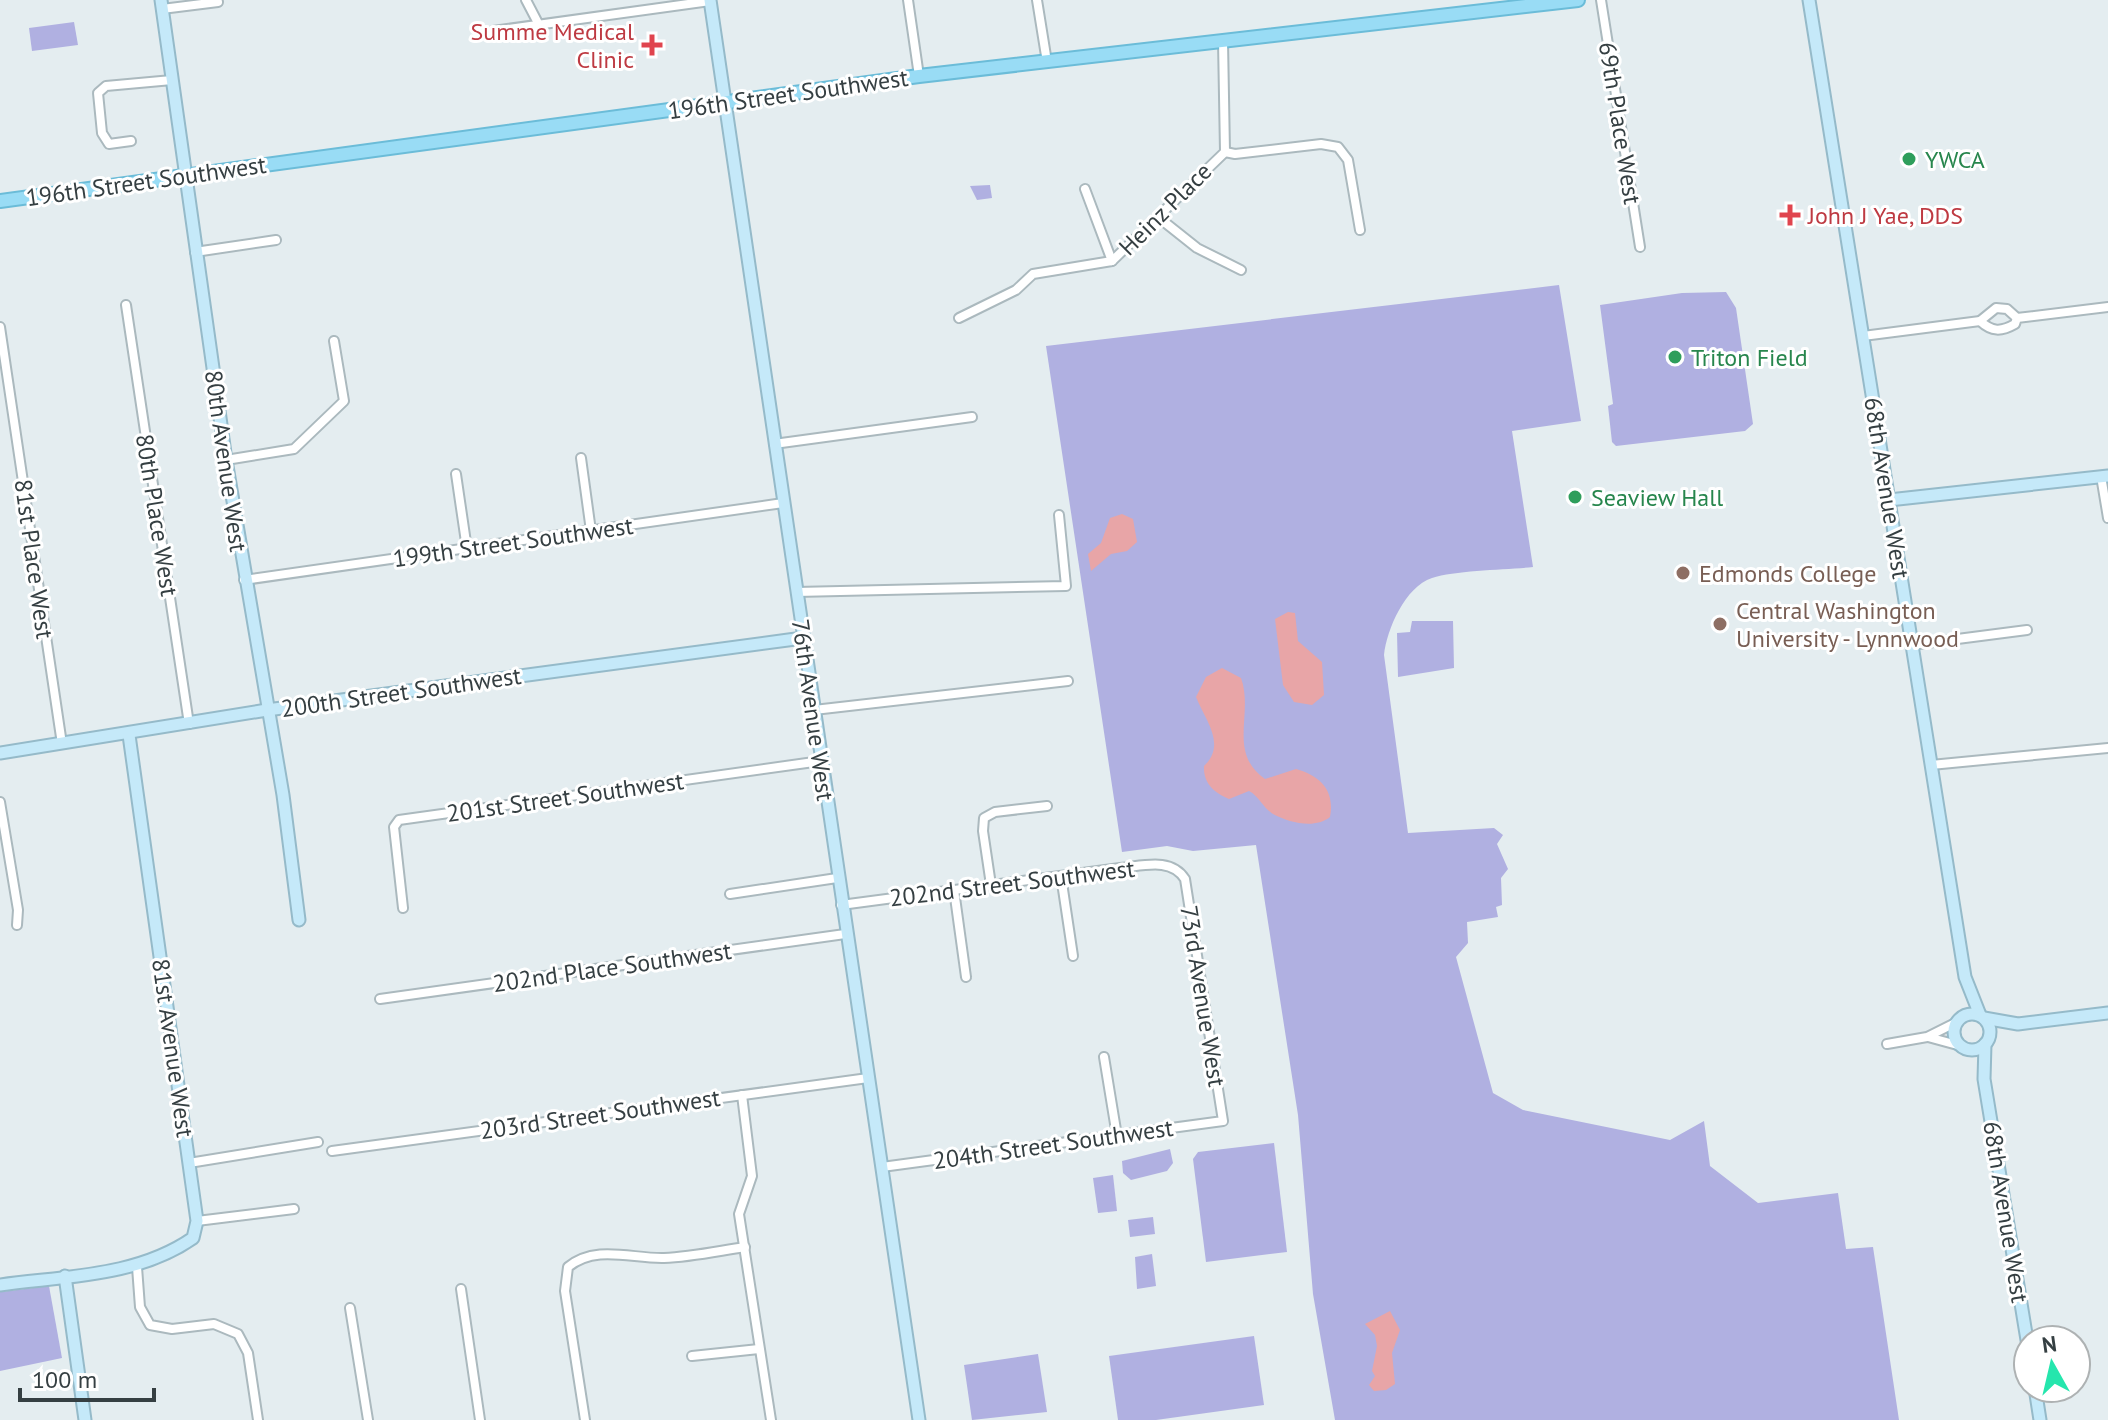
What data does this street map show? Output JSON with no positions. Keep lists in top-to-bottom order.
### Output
{
  "streets": {
    "main road": ["196th Street Southwest"],
    "street": [
      "69th Place West",
      "Heinz Place",
      "80th Avenue West",
      "68th Avenue West",
      "80th Place West",
      "199th Street Southwest",
      "81st Place West",
      "200th Street Southwest",
      "76th Avenue West",
      "201st Street Southwest",
      "202nd Street Southwest",
      "202nd Place Southwest",
      "73rd Avenue West",
      "81st Avenue West",
      "203rd Street Southwest",
      "204th Street Southwest"
    ]
  },
  "crossings": [
    ["196th Street Southwest", "Heinz Place"],
    ["196th Street Southwest", "80th Avenue West"],
    ["196th Street Southwest", "76th Avenue West"],
    ["80th Avenue West", "199th Street Southwest"],
    ["80th Avenue West", "200th Street Southwest"],
    ["80th Place West", "200th Street Southwest"],
    ["199th Street Southwest", "76th Avenue West"],
    ["81st Place West", "200th Street Southwest"],
    ["200th Street Southwest", "76th Avenue West"],
    ["200th Street Southwest", "81st Avenue West"],
    ["76th Avenue West", "201st Street Southwest"],
    ["76th Avenue West", "202nd Street Southwest"],
    ["76th Avenue West", "202nd Place Southwest"],
    ["76th Avenue West", "203rd Street Southwest"],
    ["76th Avenue West", "204th Street Southwest"],
    ["202nd Street Southwest", "73rd Avenue West"],
    ["73rd Avenue West", "204th Street Southwest"]
  ],
  "places": {
    "health": ["Summe Medical Clinic", "John J Yae, DDS"],
    "other": [
      "YWCA",
      "Triton Field",
      "Seaview Hall",
      "Edmonds College",
      "Central Washington University - Lynnwood"
    ]
  },
  "scale_bar": "100 m",
  "north": "top"
}
